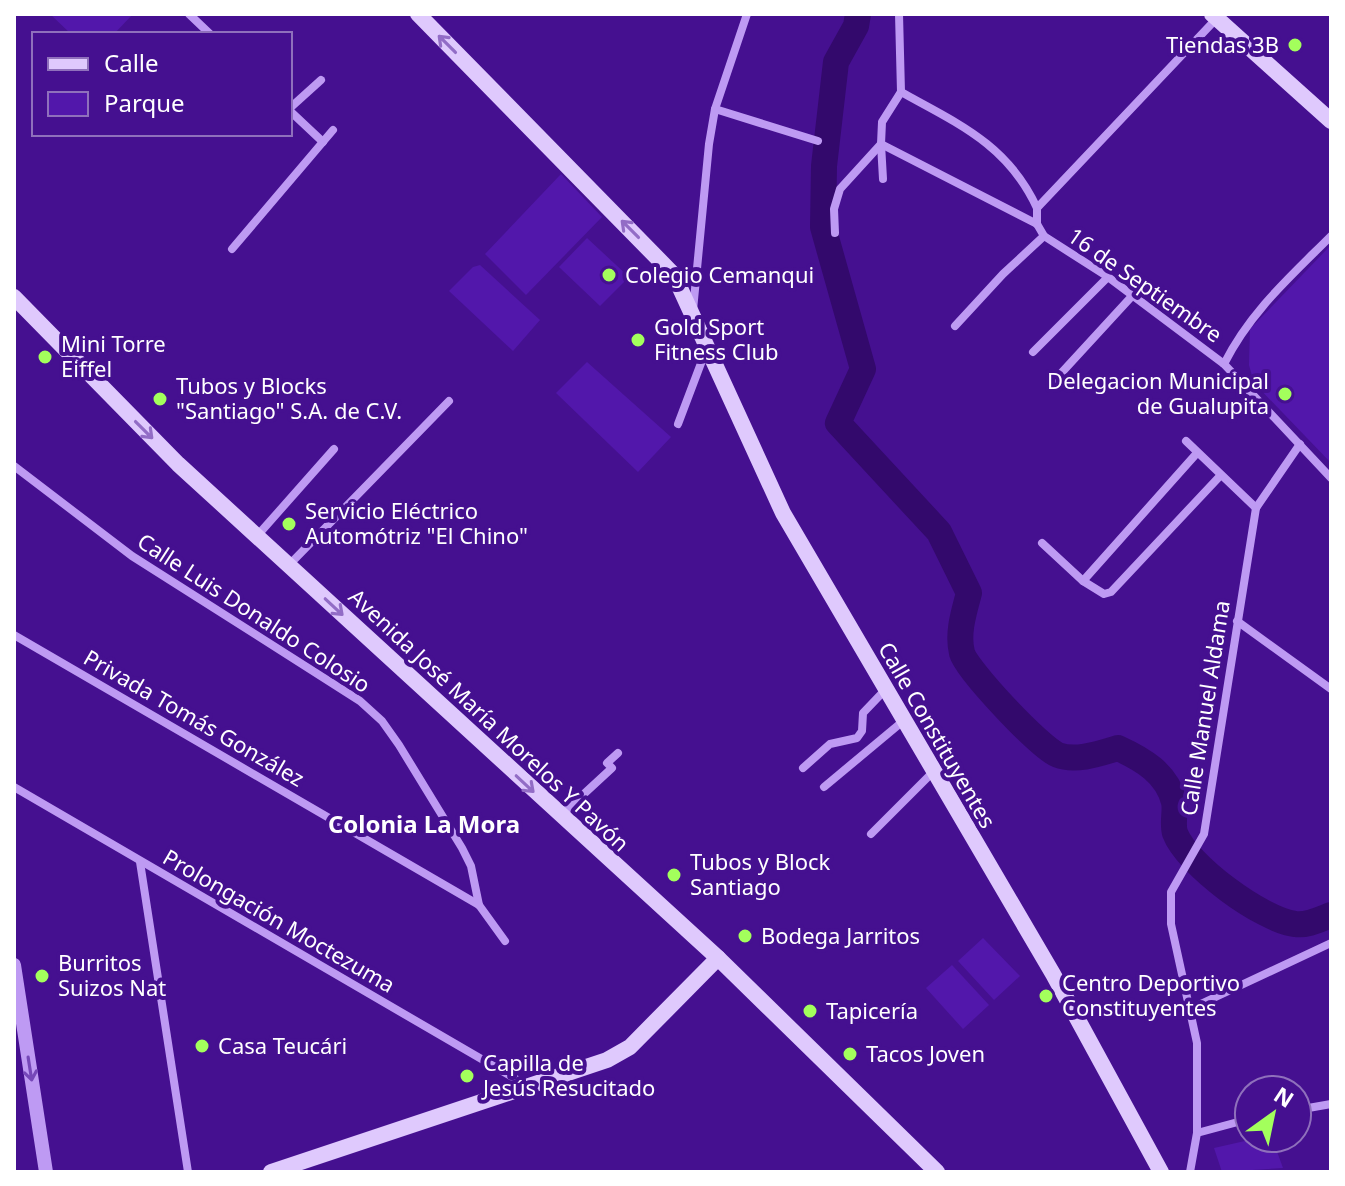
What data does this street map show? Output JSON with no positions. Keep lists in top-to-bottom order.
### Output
{
  "streets": {
    "main road": ["Avenida José María Morelos Y Pavón", "Calle Constituyentes"],
    "street": [
      "16 de Septiembre",
      "Calle Luis Donaldo Colosio",
      "Calle Manuel Aldama",
      "Privada Tomás González",
      "Prolongación Moctezuma"
    ]
  },
  "crossings": [
    ["16 de Septiembre", "Calle Manuel Aldama"],
    ["Calle Luis Donaldo Colosio", "Privada Tomás González"]
  ],
  "one_way": ["Avenida José María Morelos Y Pavón"],
  "districts": ["Colonia La Mora"],
  "places": [
    "Tiendas 3B",
    "Colegio Cemanqui",
    "Gold Sport Fitness Club",
    "Mini Torre Eiffel",
    "Delegacion Municipal de Gualupita",
    "Tubos y Blocks \"Santiago\" S.A. de C.V.",
    "Servicio Eléctrico Automótriz \"El Chino\"",
    "Tubos y Block Santiago",
    "Bodega Jarritos",
    "Burritos Suizos Nat",
    "Centro Deportivo Constituyentes",
    "Tapicería",
    "Casa Teucári",
    "Tacos Joven",
    "Capilla de Jesús Resucitado"
  ],
  "legend": ["Calle", "Parque"],
  "north": "top right"
}
